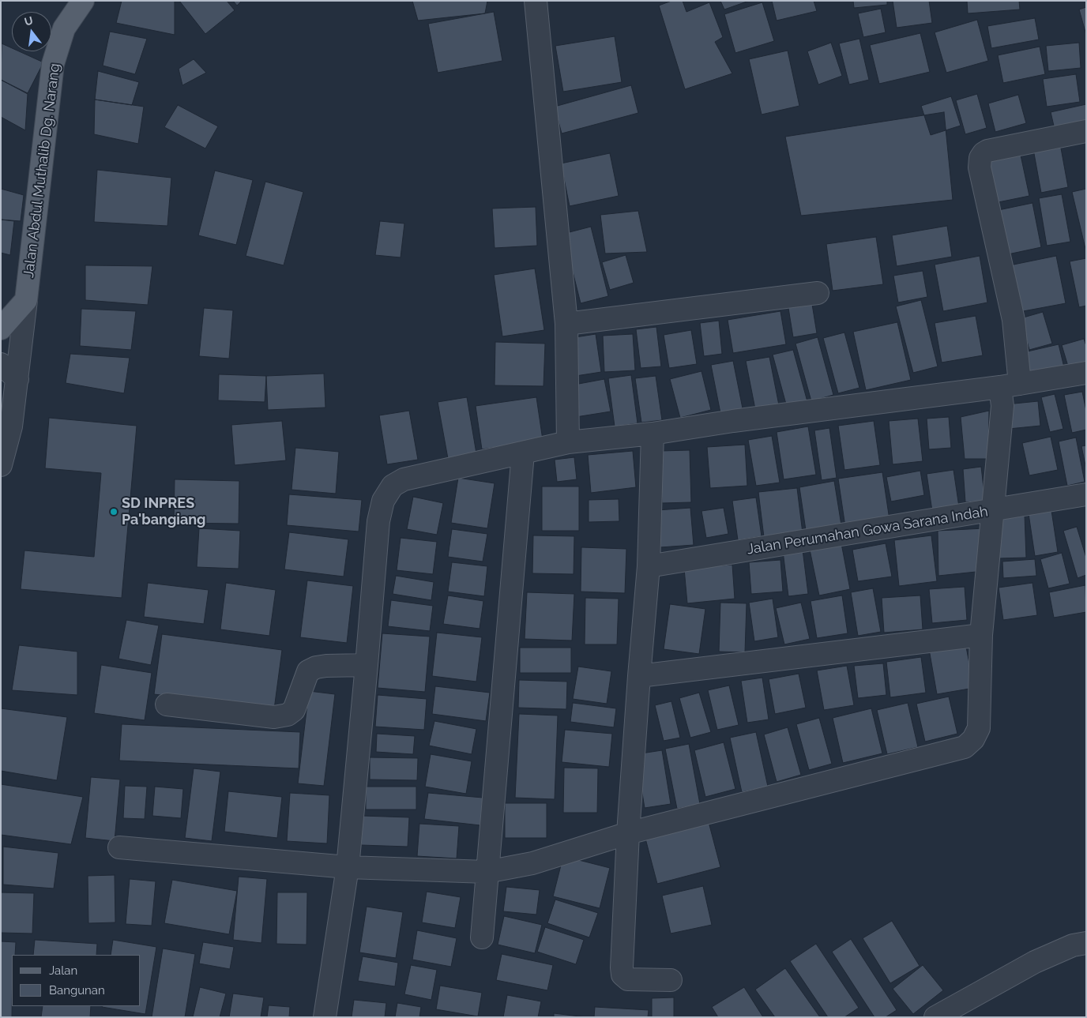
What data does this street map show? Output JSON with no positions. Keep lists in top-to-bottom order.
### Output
{
  "streets": {
    "main road": ["Jalan Abdul Muthalib Dg. Narang"],
    "street": ["Jalan Perumahan Gowa Sarana Indah"]
  },
  "places": ["SD INPRES Pa'bangiang"],
  "legend": ["Jalan", "Bangunan"],
  "north": "top"
}
